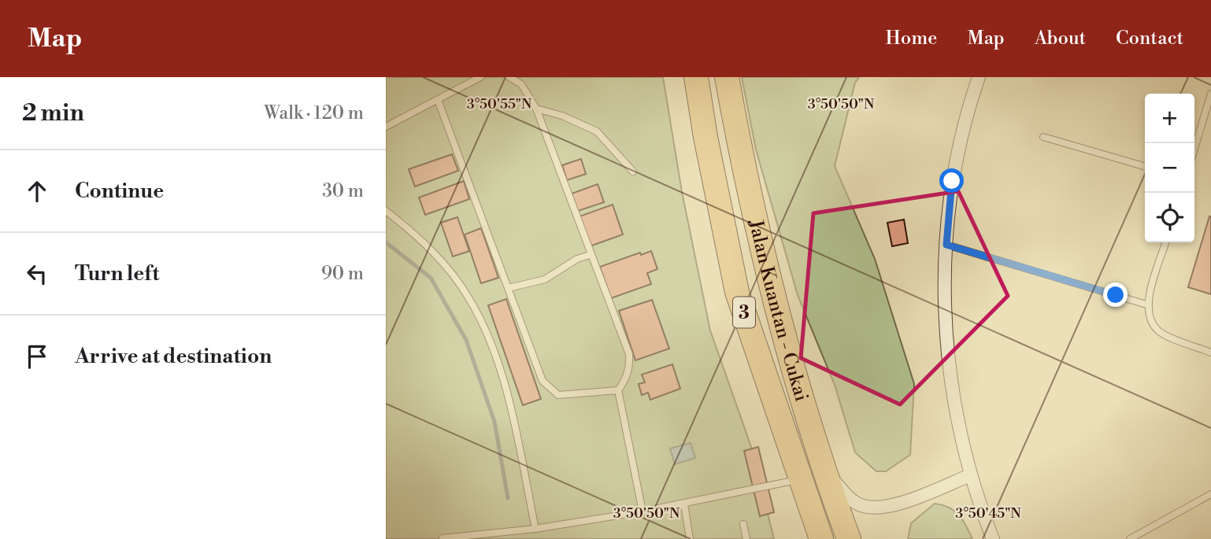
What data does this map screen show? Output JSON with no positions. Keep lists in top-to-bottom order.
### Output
{
  "streets": {
    "highway": ["Jalan Kuantan - Cukai", "3"]
  },
  "page": {
    "header": "Map",
    "nav": [
      "Home",
      "Map",
      "About",
      "Contact"
    ],
    "heading": ["2 min", "Walk · 120 m"],
    "map_buttons": ["+", "−"],
    "list": [
      ["Continue", "30 m"],
      ["Turn left", "90 m"],
      "Arrive at destination"
    ]
  },
  "coordinates": ["3°50'55\"N", "3°50'50\"N", "3°50'45\"N"]
}
